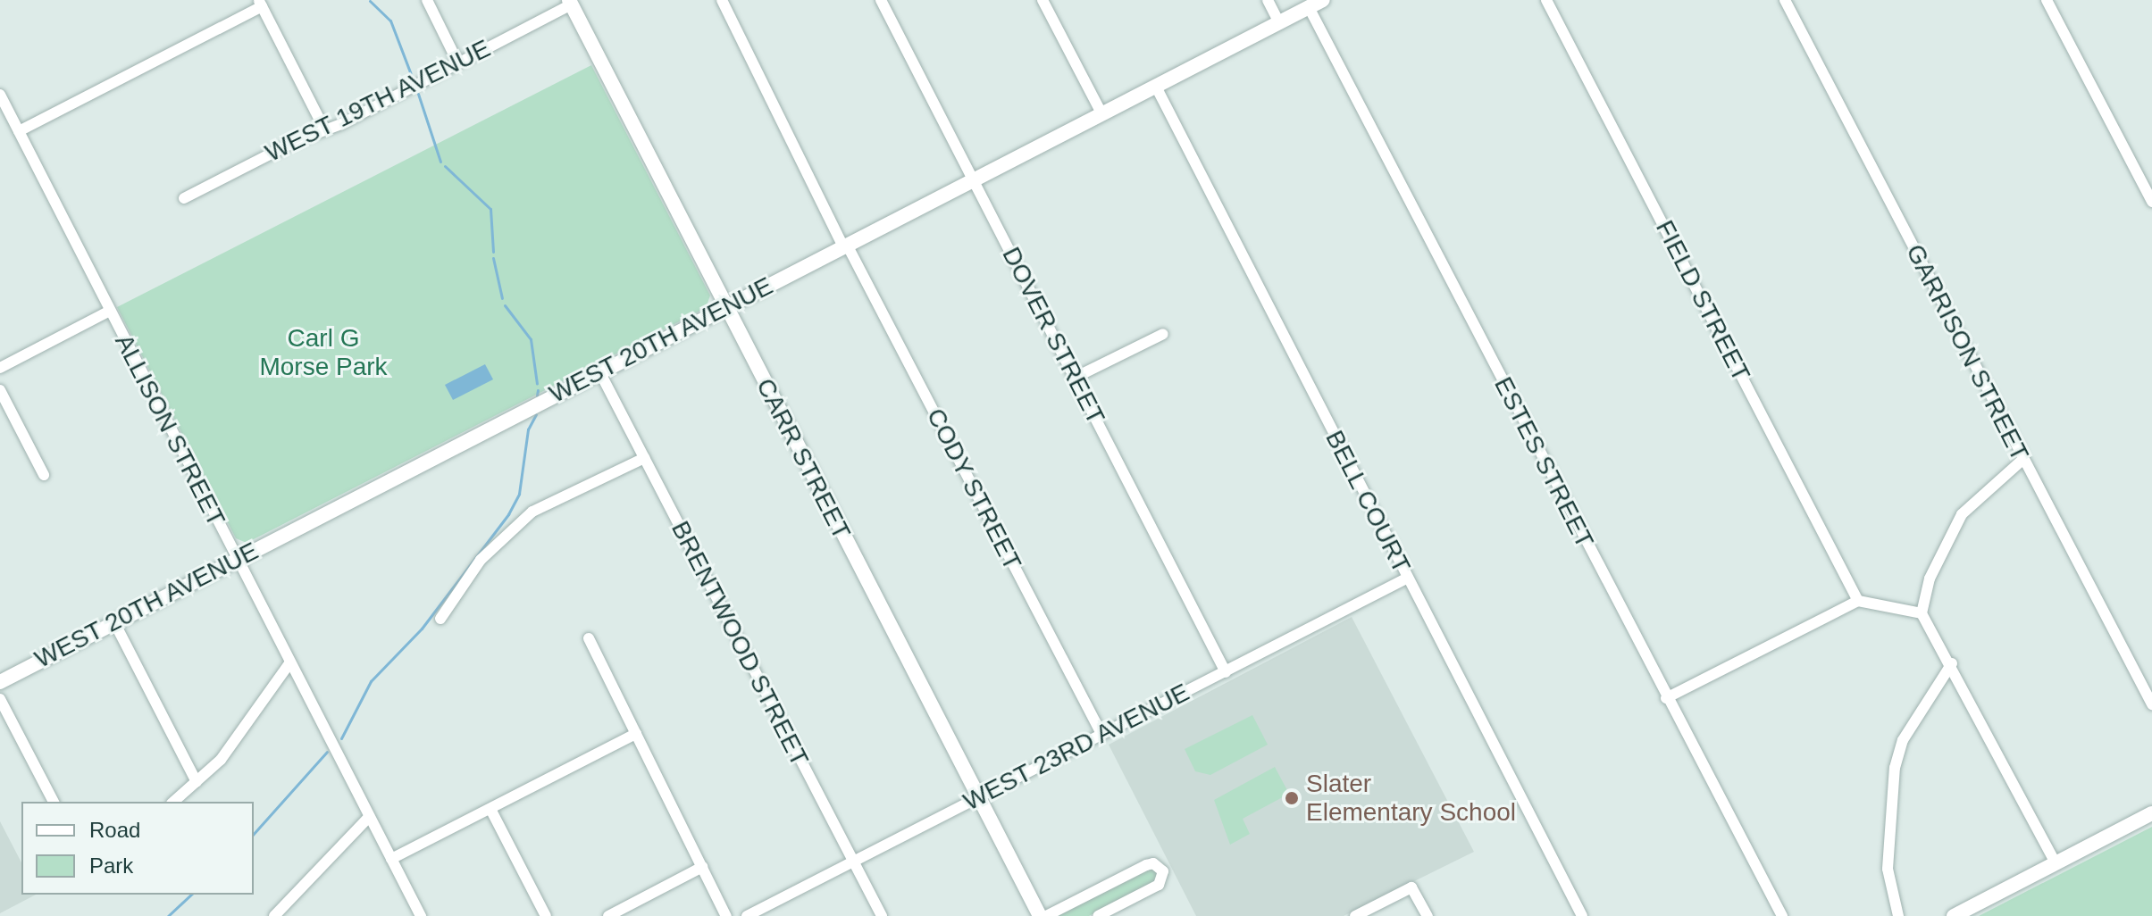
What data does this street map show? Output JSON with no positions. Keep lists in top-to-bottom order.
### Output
{
  "streets": {
    "street": [
      "WEST 19TH AVENUE",
      "FIELD STREET",
      "DOVER STREET",
      "WEST 20TH AVENUE",
      "GARRISON STREET",
      "ALLISON STREET",
      "CARR STREET",
      "ESTES STREET",
      "CODY STREET",
      "BELL COURT",
      "BRENTWOOD STREET",
      "WEST 23RD AVENUE"
    ]
  },
  "crossings": [
    ["WEST 19TH AVENUE", "CARR STREET"],
    ["DOVER STREET", "WEST 20TH AVENUE"],
    ["DOVER STREET", "WEST 23RD AVENUE"],
    ["WEST 20TH AVENUE", "ALLISON STREET"],
    ["WEST 20TH AVENUE", "CARR STREET"],
    ["WEST 20TH AVENUE", "ESTES STREET"],
    ["WEST 20TH AVENUE", "CODY STREET"],
    ["WEST 20TH AVENUE", "BELL COURT"],
    ["WEST 20TH AVENUE", "BRENTWOOD STREET"],
    ["CARR STREET", "WEST 23RD AVENUE"],
    ["CODY STREET", "WEST 23RD AVENUE"],
    ["BELL COURT", "WEST 23RD AVENUE"],
    ["BRENTWOOD STREET", "WEST 23RD AVENUE"]
  ],
  "parks": ["Carl G Morse Park"],
  "places": ["Slater Elementary School"],
  "legend": ["Road", "Park"]
}
